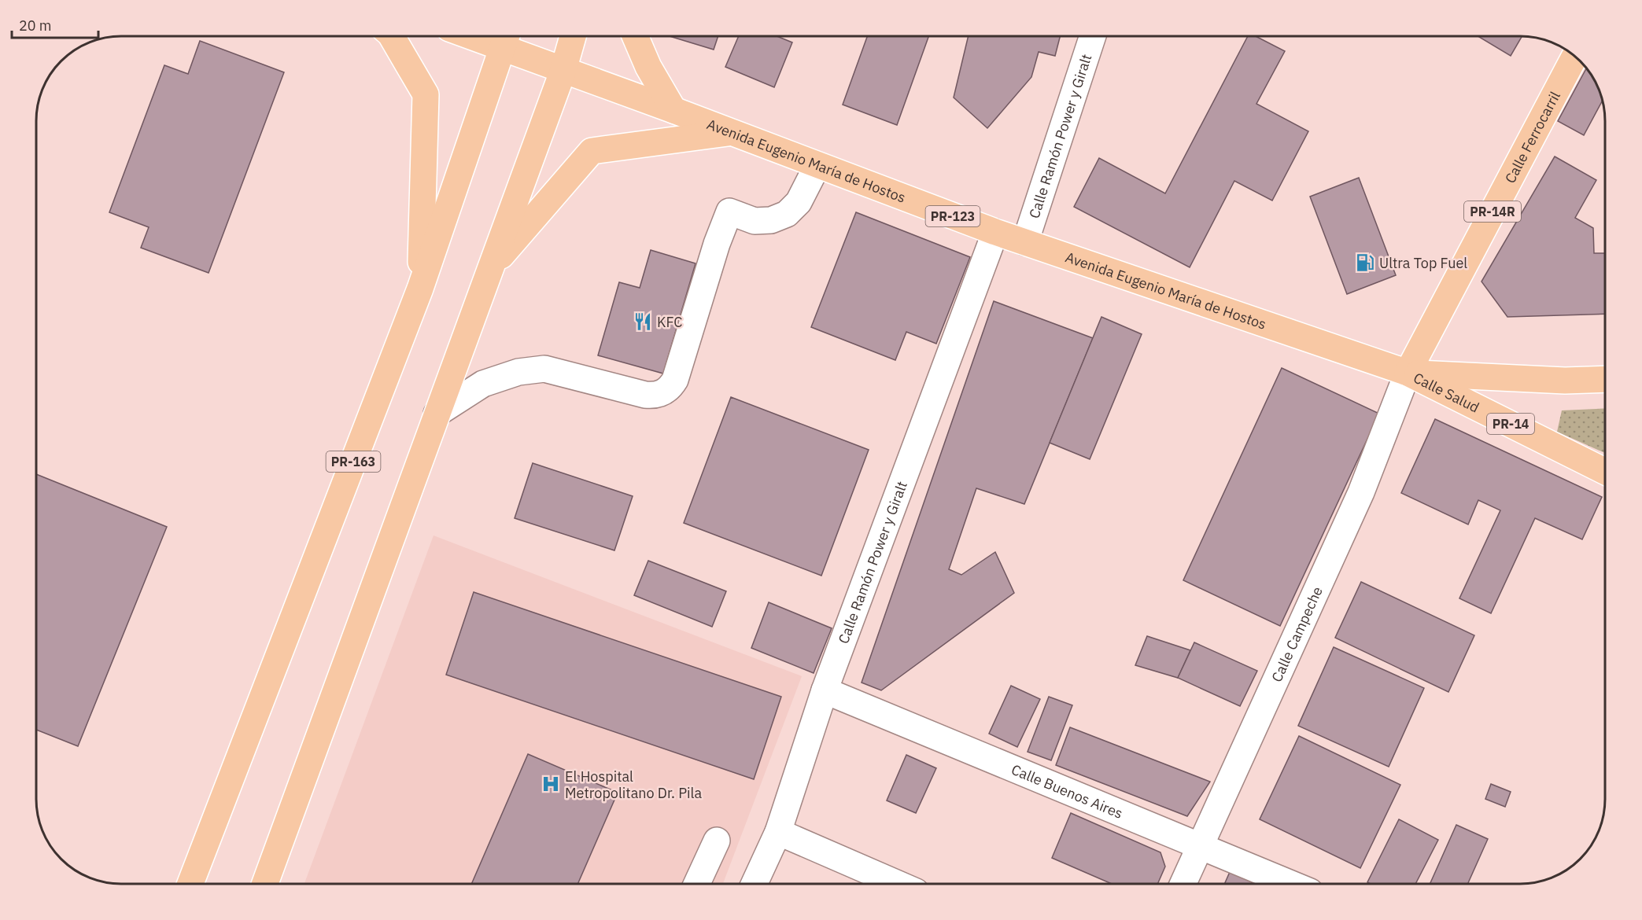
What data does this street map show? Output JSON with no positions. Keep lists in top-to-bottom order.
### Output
{
  "streets": {
    "main road": [
      "Calle Ferrocarril",
      "Avenida Eugenio María de Hostos",
      "PR-14R",
      "PR-123",
      "Calle Salud",
      "PR-14",
      "PR-163"
    ],
    "street": ["Calle Ramón Power y Giralt", "Calle Campeche", "Calle Buenos Aires"]
  },
  "crossings": [
    ["Calle Ramón Power y Giralt", "Avenida Eugenio María de Hostos"],
    ["Calle Ramón Power y Giralt", "Calle Buenos Aires"],
    ["Calle Ferrocarril", "Avenida Eugenio María de Hostos"],
    ["Calle Ferrocarril", "Calle Salud"],
    ["Calle Ferrocarril", "Calle Campeche"],
    ["Avenida Eugenio María de Hostos", "Calle Salud"],
    ["Avenida Eugenio María de Hostos", "PR-163"],
    ["Avenida Eugenio María de Hostos", "Calle Campeche"],
    ["Calle Salud", "Calle Campeche"],
    ["Calle Campeche", "Calle Buenos Aires"]
  ],
  "places": {
    "fuel station": ["Ultra Top Fuel"],
    "restaurant": ["KFC"],
    "hospital": ["El Hospital Metropolitano Dr. Pila"]
  },
  "scale_bar": "20 m"
}
